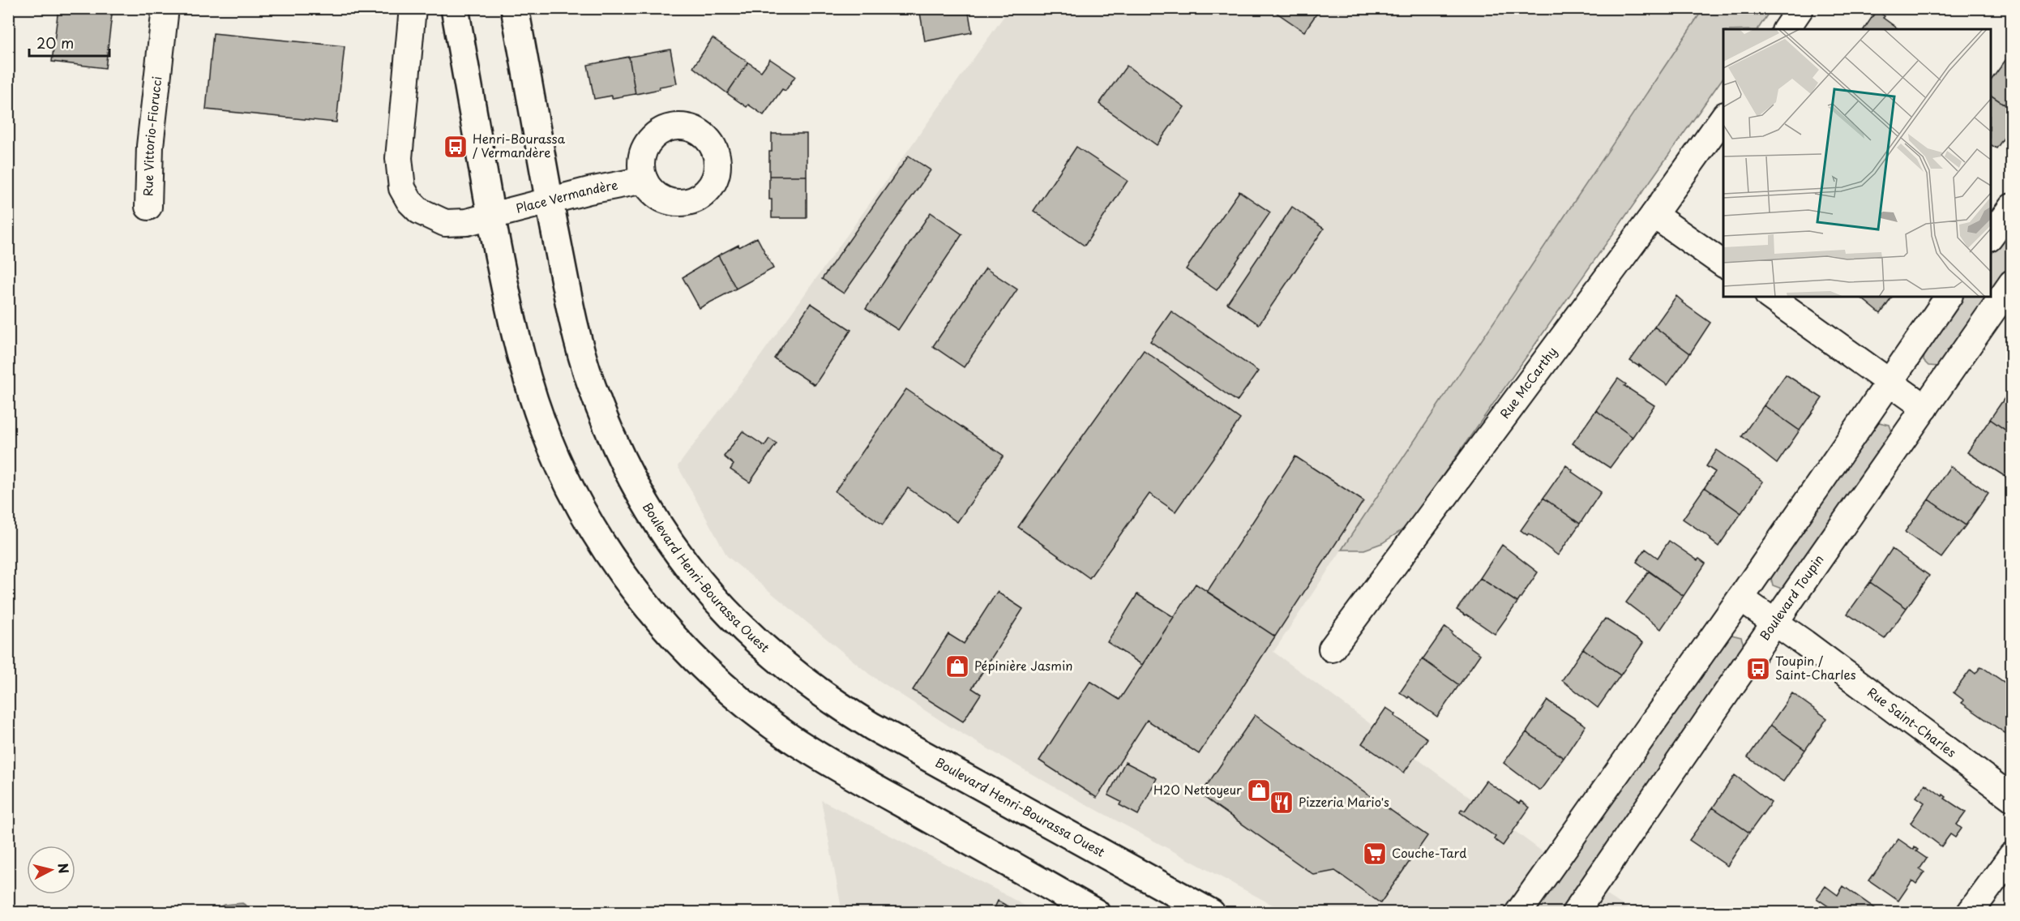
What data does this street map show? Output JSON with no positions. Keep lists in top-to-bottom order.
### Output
{
  "streets": {
    "main road": ["Boulevard Henri-Bourassa Ouest"],
    "street": [
      "Rue Vittorio-Fiorucci",
      "Place Vermandère",
      "Rue McCarthy",
      "Boulevard Toupin",
      "Rue Saint-Charles"
    ]
  },
  "crossings": [
    ["Place Vermandère", "Boulevard Henri-Bourassa Ouest"],
    ["Boulevard Toupin", "Rue Saint-Charles"]
  ],
  "places": {
    "bus stop": ["Henri-Bourassa / Vermandère", "Toupin / Saint-Charles"],
    "shop": ["Pépinière Jasmin", "H2O Nettoyeur"],
    "restaurant": ["Pizzeria Mario's"],
    "supermarket": ["Couche-Tard"]
  },
  "scale_bar": "20 m",
  "north": "right"
}
